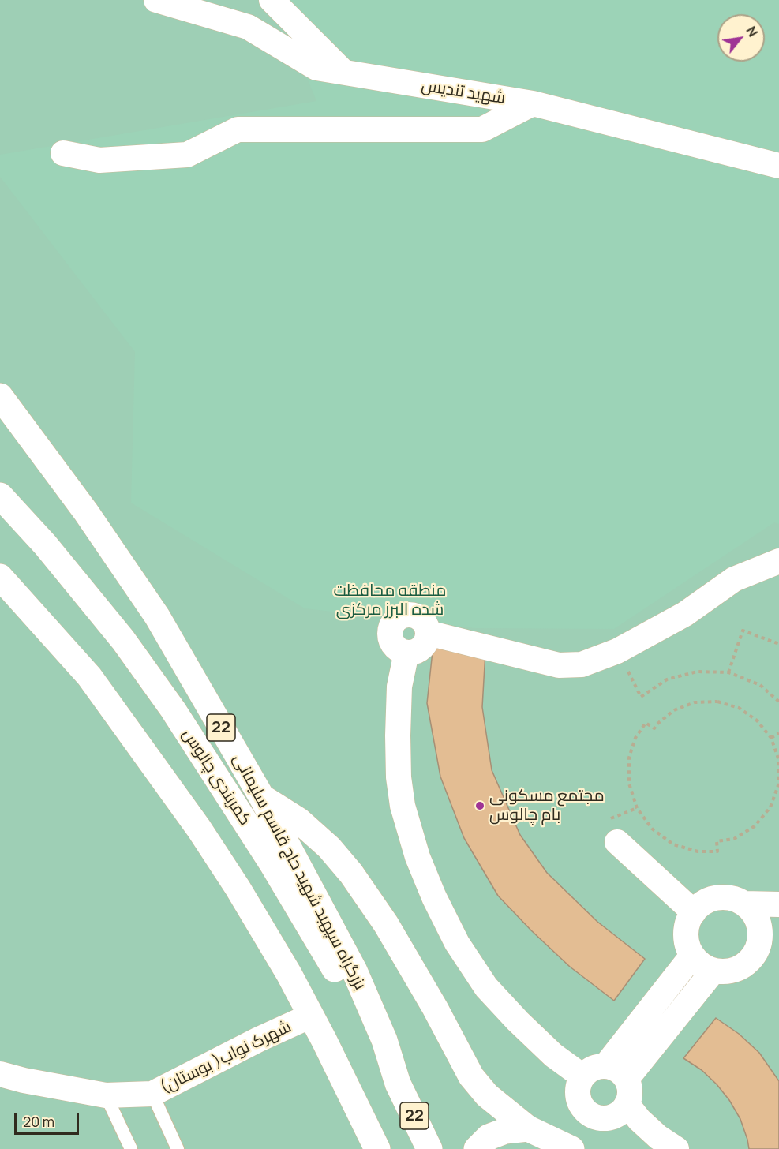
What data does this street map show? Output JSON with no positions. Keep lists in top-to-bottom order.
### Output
{
  "streets": {
    "main road": ["22", "کمربندی چالوس", "بزرگراه سپهبد شهید حاج قاسم سلیمانی"],
    "street": ["شهید تندیس", "شهرک نواب( بوستان)"]
  },
  "crossings": [
    ["کمربندی چالوس", "بزرگراه سپهبد شهید حاج قاسم سلیمانی"]
  ],
  "parks": ["منطقه محافظت شده البرز مرکزی"],
  "places": ["مجتمع مسکونی بام چالوس"],
  "scale_bar": "20 m",
  "north": "top right"
}
